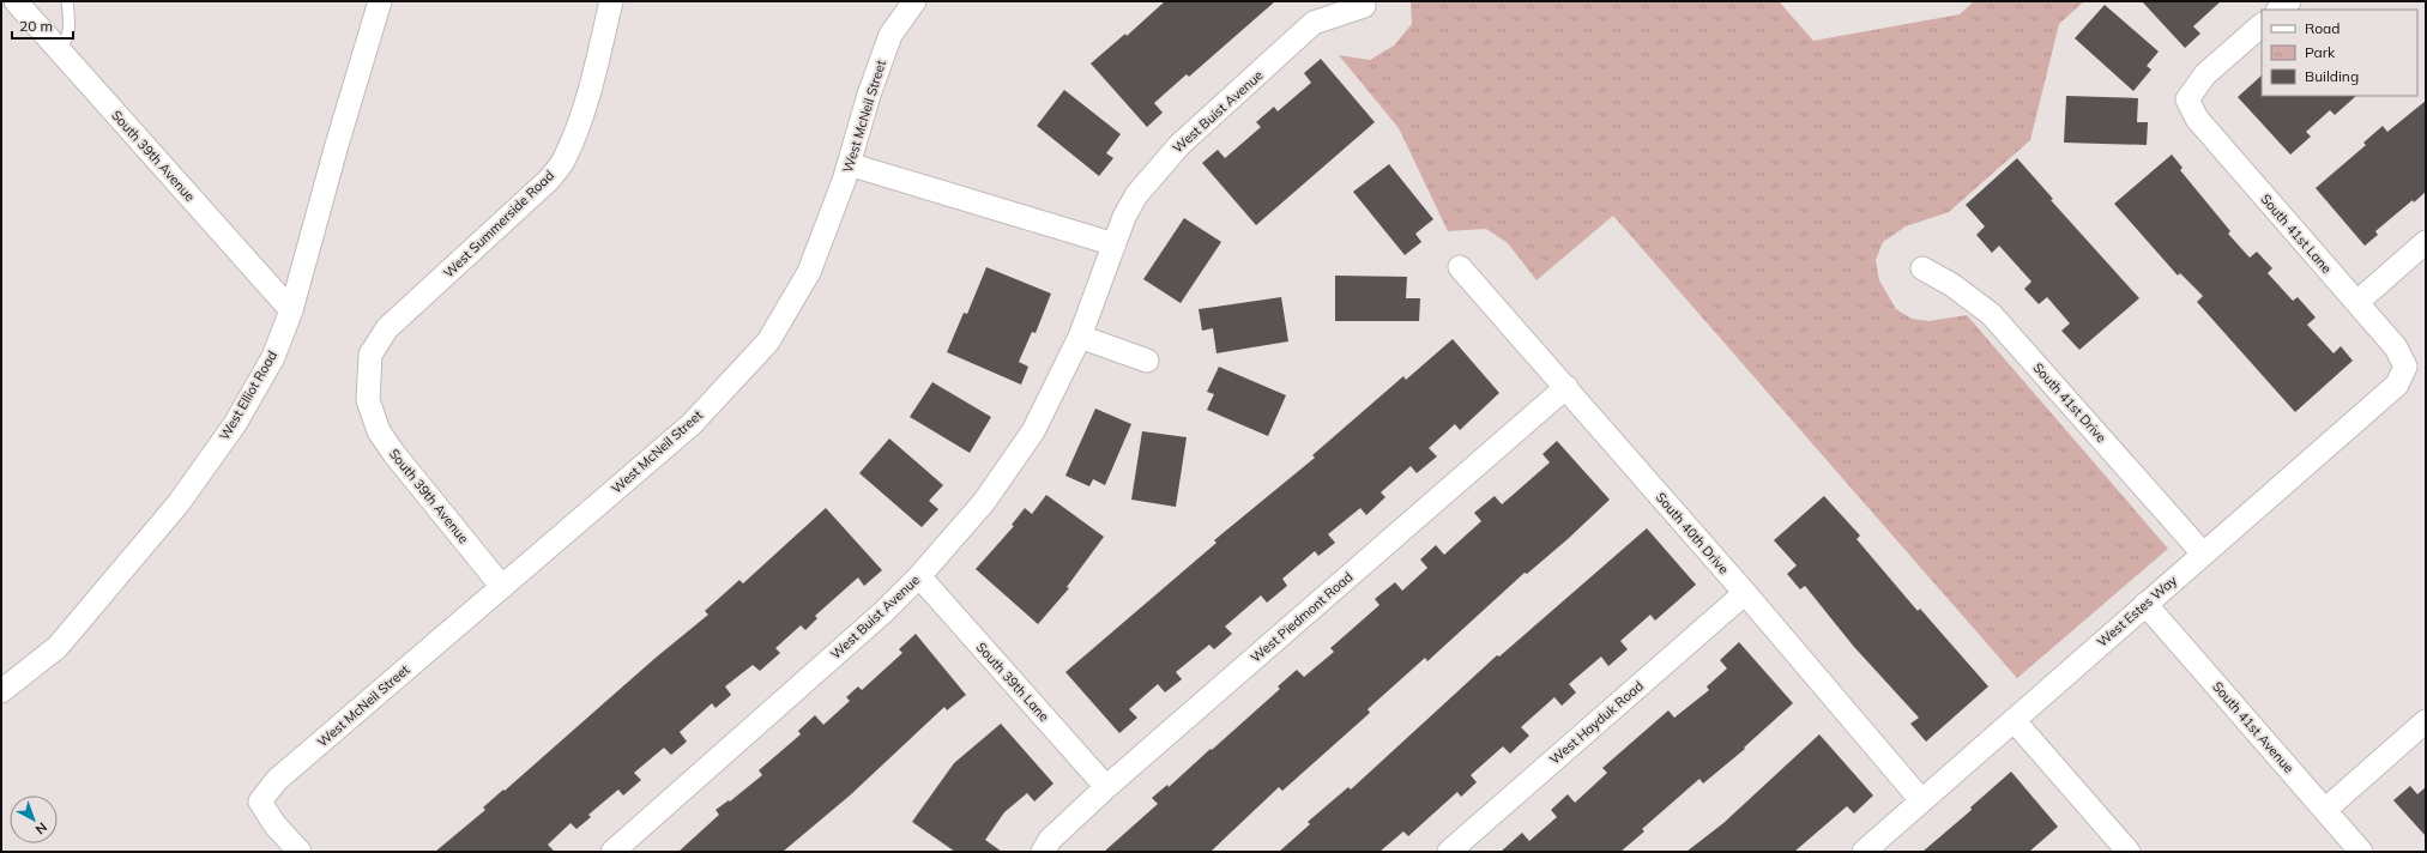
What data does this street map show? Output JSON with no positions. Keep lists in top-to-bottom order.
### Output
{
  "streets": {
    "street": [
      "West Buist Avenue",
      "West McNeil Street",
      "South 39th Avenue",
      "West Summerside Road",
      "South 41st Lane",
      "West Elliot Road",
      "South 41st Drive",
      "South 40th Drive",
      "West Estes Way",
      "West Piedmont Road",
      "South 39th Lane",
      "West Hayduk Road",
      "South 41st Avenue"
    ]
  },
  "crossings": [
    ["West Buist Avenue", "South 39th Lane"],
    ["West McNeil Street", "South 39th Avenue"],
    ["South 39th Avenue", "West Summerside Road"],
    ["South 39th Avenue", "West Elliot Road"],
    ["South 41st Lane", "West Estes Way"],
    ["South 41st Drive", "West Estes Way"],
    ["South 40th Drive", "West Estes Way"],
    ["South 40th Drive", "West Piedmont Road"],
    ["South 40th Drive", "West Hayduk Road"],
    ["West Estes Way", "South 41st Avenue"],
    ["West Piedmont Road", "South 39th Lane"]
  ],
  "legend": ["Road", "Park", "Building"],
  "scale_bar": "20 m",
  "north": "bottom right"
}
